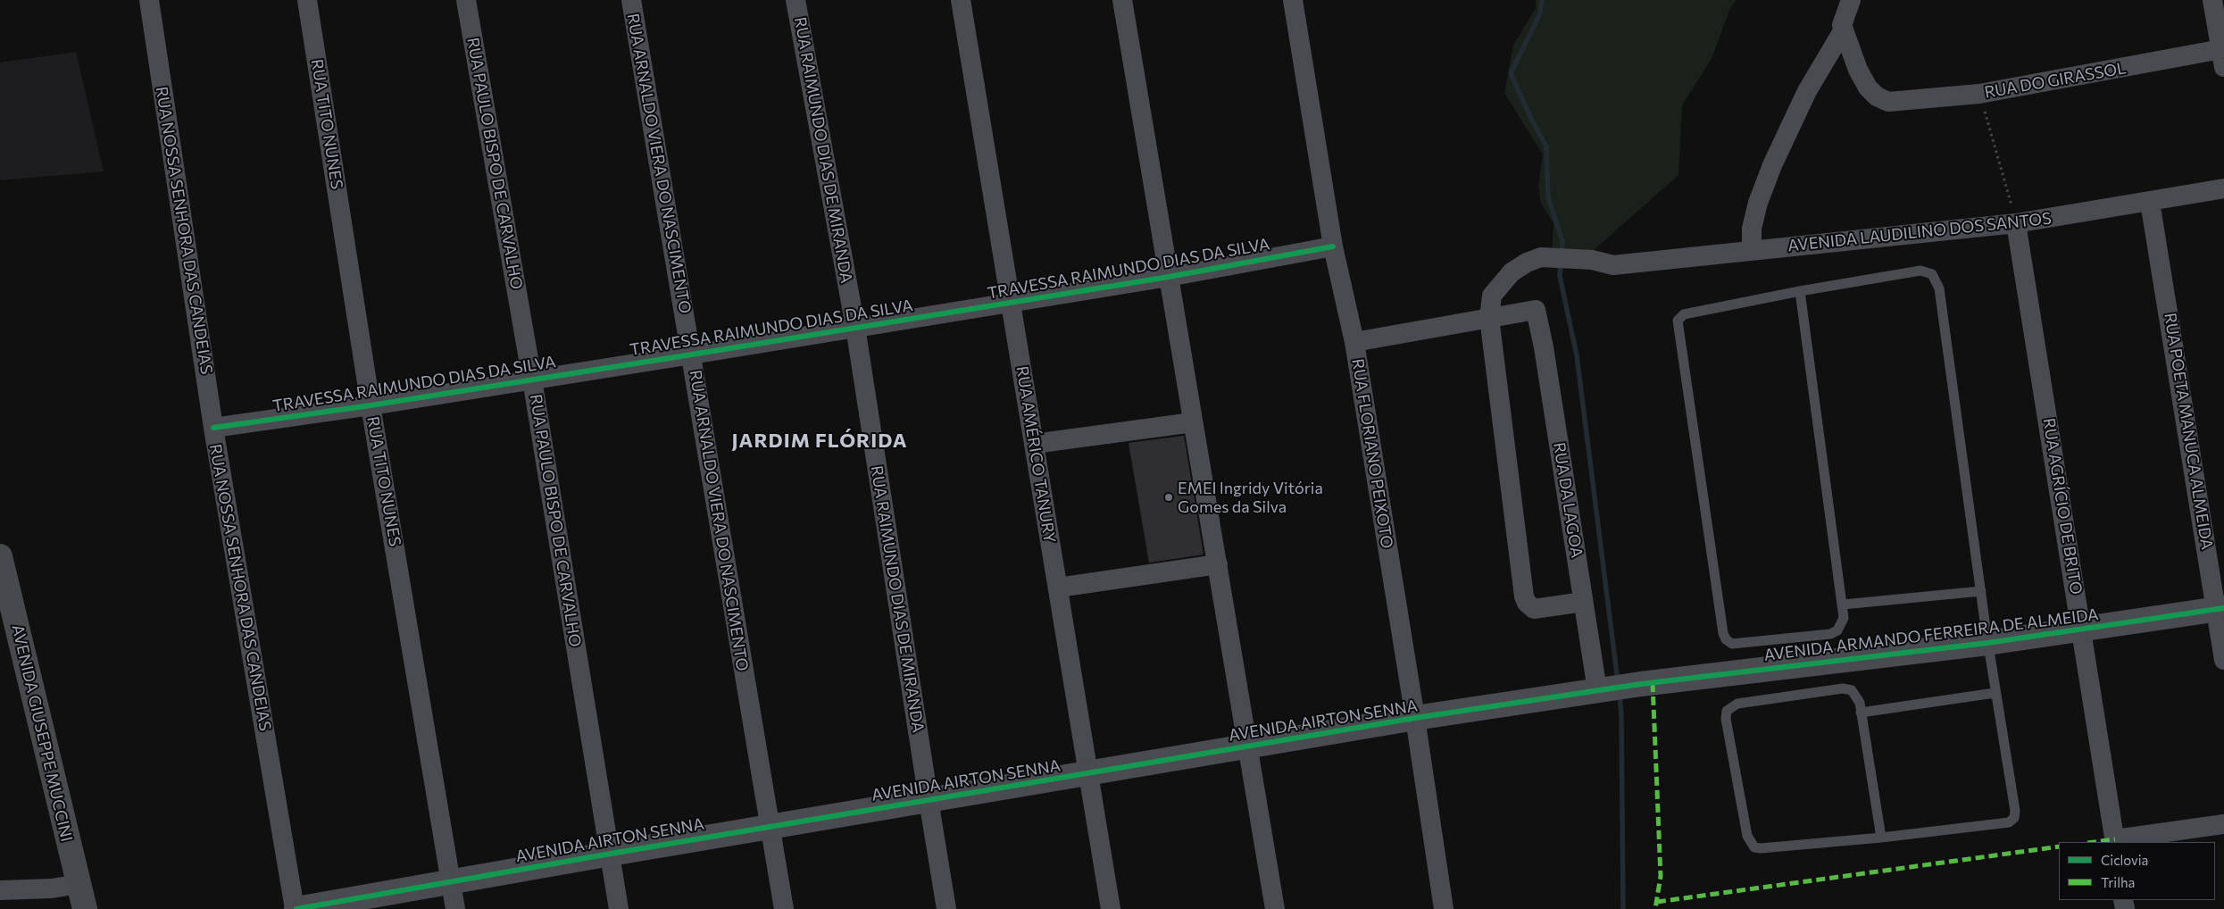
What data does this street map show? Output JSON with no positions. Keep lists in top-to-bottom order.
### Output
{
  "streets": {
    "main road": ["AVENIDA GIUSEPPE MUCCINI"],
    "street": [
      "RUA DO GIRASSOL",
      "RUA TITO NUNES",
      "RUA RAIMUNDO DIAS DE MIRANDA",
      "RUA PAULO BISPO DE CARVALHO",
      "RUA ARNALDO VIERA DO NASCIMENTO",
      "RUA NOSSA SENHORA DAS CANDEIAS",
      "AVENIDA LAUDILINO DOS SANTOS",
      "TRAVESSA RAIMUNDO DIAS DA SILVA",
      "RUA POETA MANUCA ALMEIDA",
      "RUA FLORIANO PEIXOTO",
      "RUA AMÉRICO TANURY",
      "RUA DA LAGOA",
      "RUA AGRÍCIO DE BRITO",
      "AVENIDA ARMANDO FERREIRA DE ALMEIDA",
      "AVENIDA AIRTON SENNA"
    ]
  },
  "crossings": [
    ["RUA TITO NUNES", "TRAVESSA RAIMUNDO DIAS DA SILVA"],
    ["RUA TITO NUNES", "AVENIDA AIRTON SENNA"],
    ["RUA RAIMUNDO DIAS DE MIRANDA", "TRAVESSA RAIMUNDO DIAS DA SILVA"],
    ["RUA RAIMUNDO DIAS DE MIRANDA", "AVENIDA AIRTON SENNA"],
    ["RUA PAULO BISPO DE CARVALHO", "TRAVESSA RAIMUNDO DIAS DA SILVA"],
    ["RUA PAULO BISPO DE CARVALHO", "AVENIDA AIRTON SENNA"],
    ["RUA ARNALDO VIERA DO NASCIMENTO", "TRAVESSA RAIMUNDO DIAS DA SILVA"],
    ["RUA ARNALDO VIERA DO NASCIMENTO", "AVENIDA AIRTON SENNA"],
    ["RUA NOSSA SENHORA DAS CANDEIAS", "TRAVESSA RAIMUNDO DIAS DA SILVA"],
    ["RUA NOSSA SENHORA DAS CANDEIAS", "AVENIDA AIRTON SENNA"],
    ["AVENIDA LAUDILINO DOS SANTOS", "RUA POETA MANUCA ALMEIDA"],
    ["AVENIDA LAUDILINO DOS SANTOS", "RUA DA LAGOA"],
    ["AVENIDA LAUDILINO DOS SANTOS", "RUA AGRÍCIO DE BRITO"],
    ["TRAVESSA RAIMUNDO DIAS DA SILVA", "RUA FLORIANO PEIXOTO"],
    ["TRAVESSA RAIMUNDO DIAS DA SILVA", "RUA AMÉRICO TANURY"],
    ["RUA POETA MANUCA ALMEIDA", "AVENIDA ARMANDO FERREIRA DE ALMEIDA"],
    ["RUA FLORIANO PEIXOTO", "AVENIDA AIRTON SENNA"],
    ["RUA AMÉRICO TANURY", "AVENIDA AIRTON SENNA"],
    ["RUA DA LAGOA", "AVENIDA AIRTON SENNA"],
    ["RUA AGRÍCIO DE BRITO", "AVENIDA ARMANDO FERREIRA DE ALMEIDA"],
    ["AVENIDA ARMANDO FERREIRA DE ALMEIDA", "AVENIDA AIRTON SENNA"]
  ],
  "districts": ["JARDIM FLÓRIDA"],
  "places": ["EMEI lngridy Vitória Gomes da Silva"],
  "legend": ["Ciclovia", "Trilha"]
}
